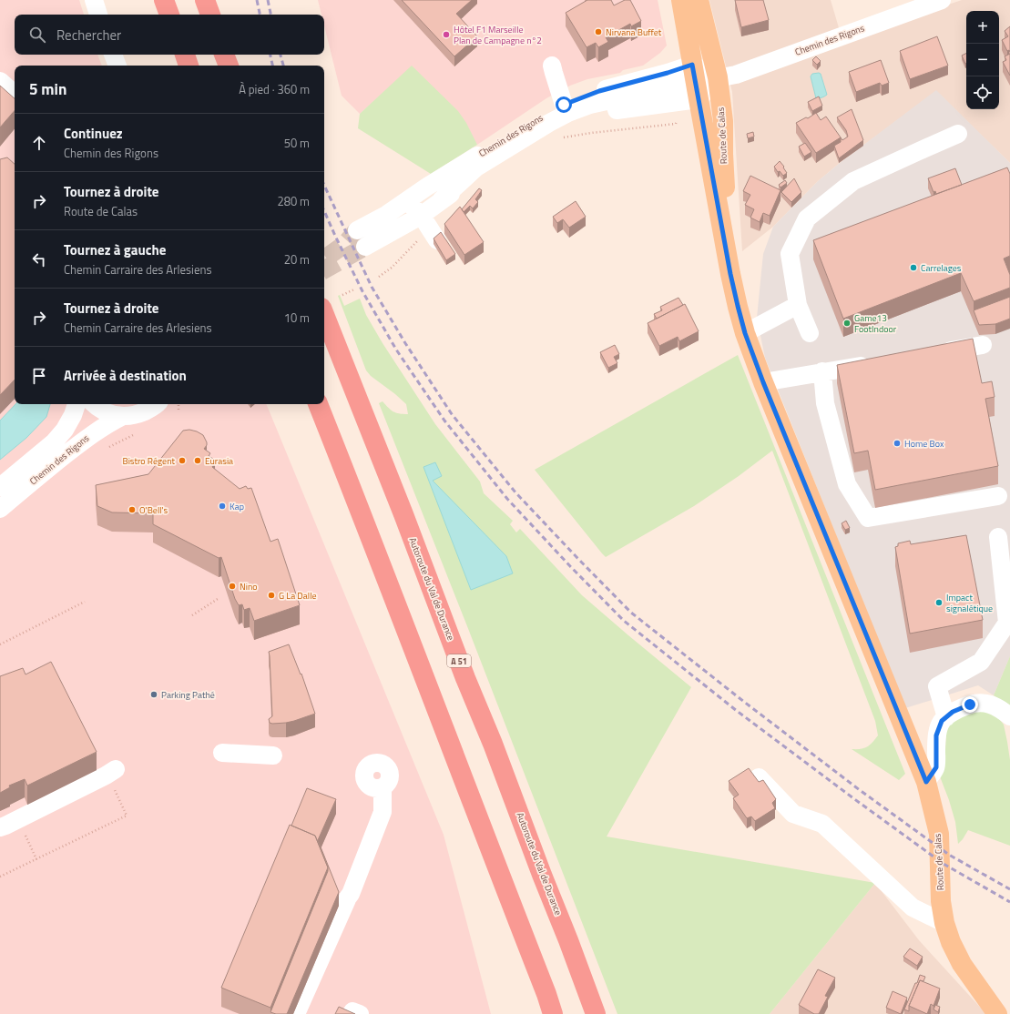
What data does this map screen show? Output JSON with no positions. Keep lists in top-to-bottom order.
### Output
{
  "streets": {
    "highway": ["Autoroute du Val de Durance", "A 51"],
    "main road": ["Route de Calas"],
    "street": ["Chemin des Rigons"]
  },
  "crossings": [
    ["Chemin des Rigons", "Route de Calas"]
  ],
  "places": [
    "Nirvana Buffet",
    "Hôtel F1 Marseille Plan de Campagne n°2",
    "Carrelages",
    "Game13 FootIndoor",
    "Home Box",
    "Bistro Régent",
    "Eurasia",
    "Kap",
    "O'Bell's",
    "Nino",
    "G La Dalle",
    "Impact signalétique",
    "Parking Pathé"
  ],
  "page": {
    "map_buttons": ["+", "−"],
    "search": "Rechercher",
    "heading": ["5 min", "À pied · 360 m"],
    "list": [
      ["Continuez", "Chemin des Rigons", "50 m"],
      ["Tournez à droite", "Route de Calas", "280 m"],
      ["Tournez à gauche", "Chemin Carraire des Arlesiens", "20 m"],
      ["Tournez à droite", "Chemin Carraire des Arlesiens", "10 m"],
      "Arrivée à destination"
    ]
  }
}
